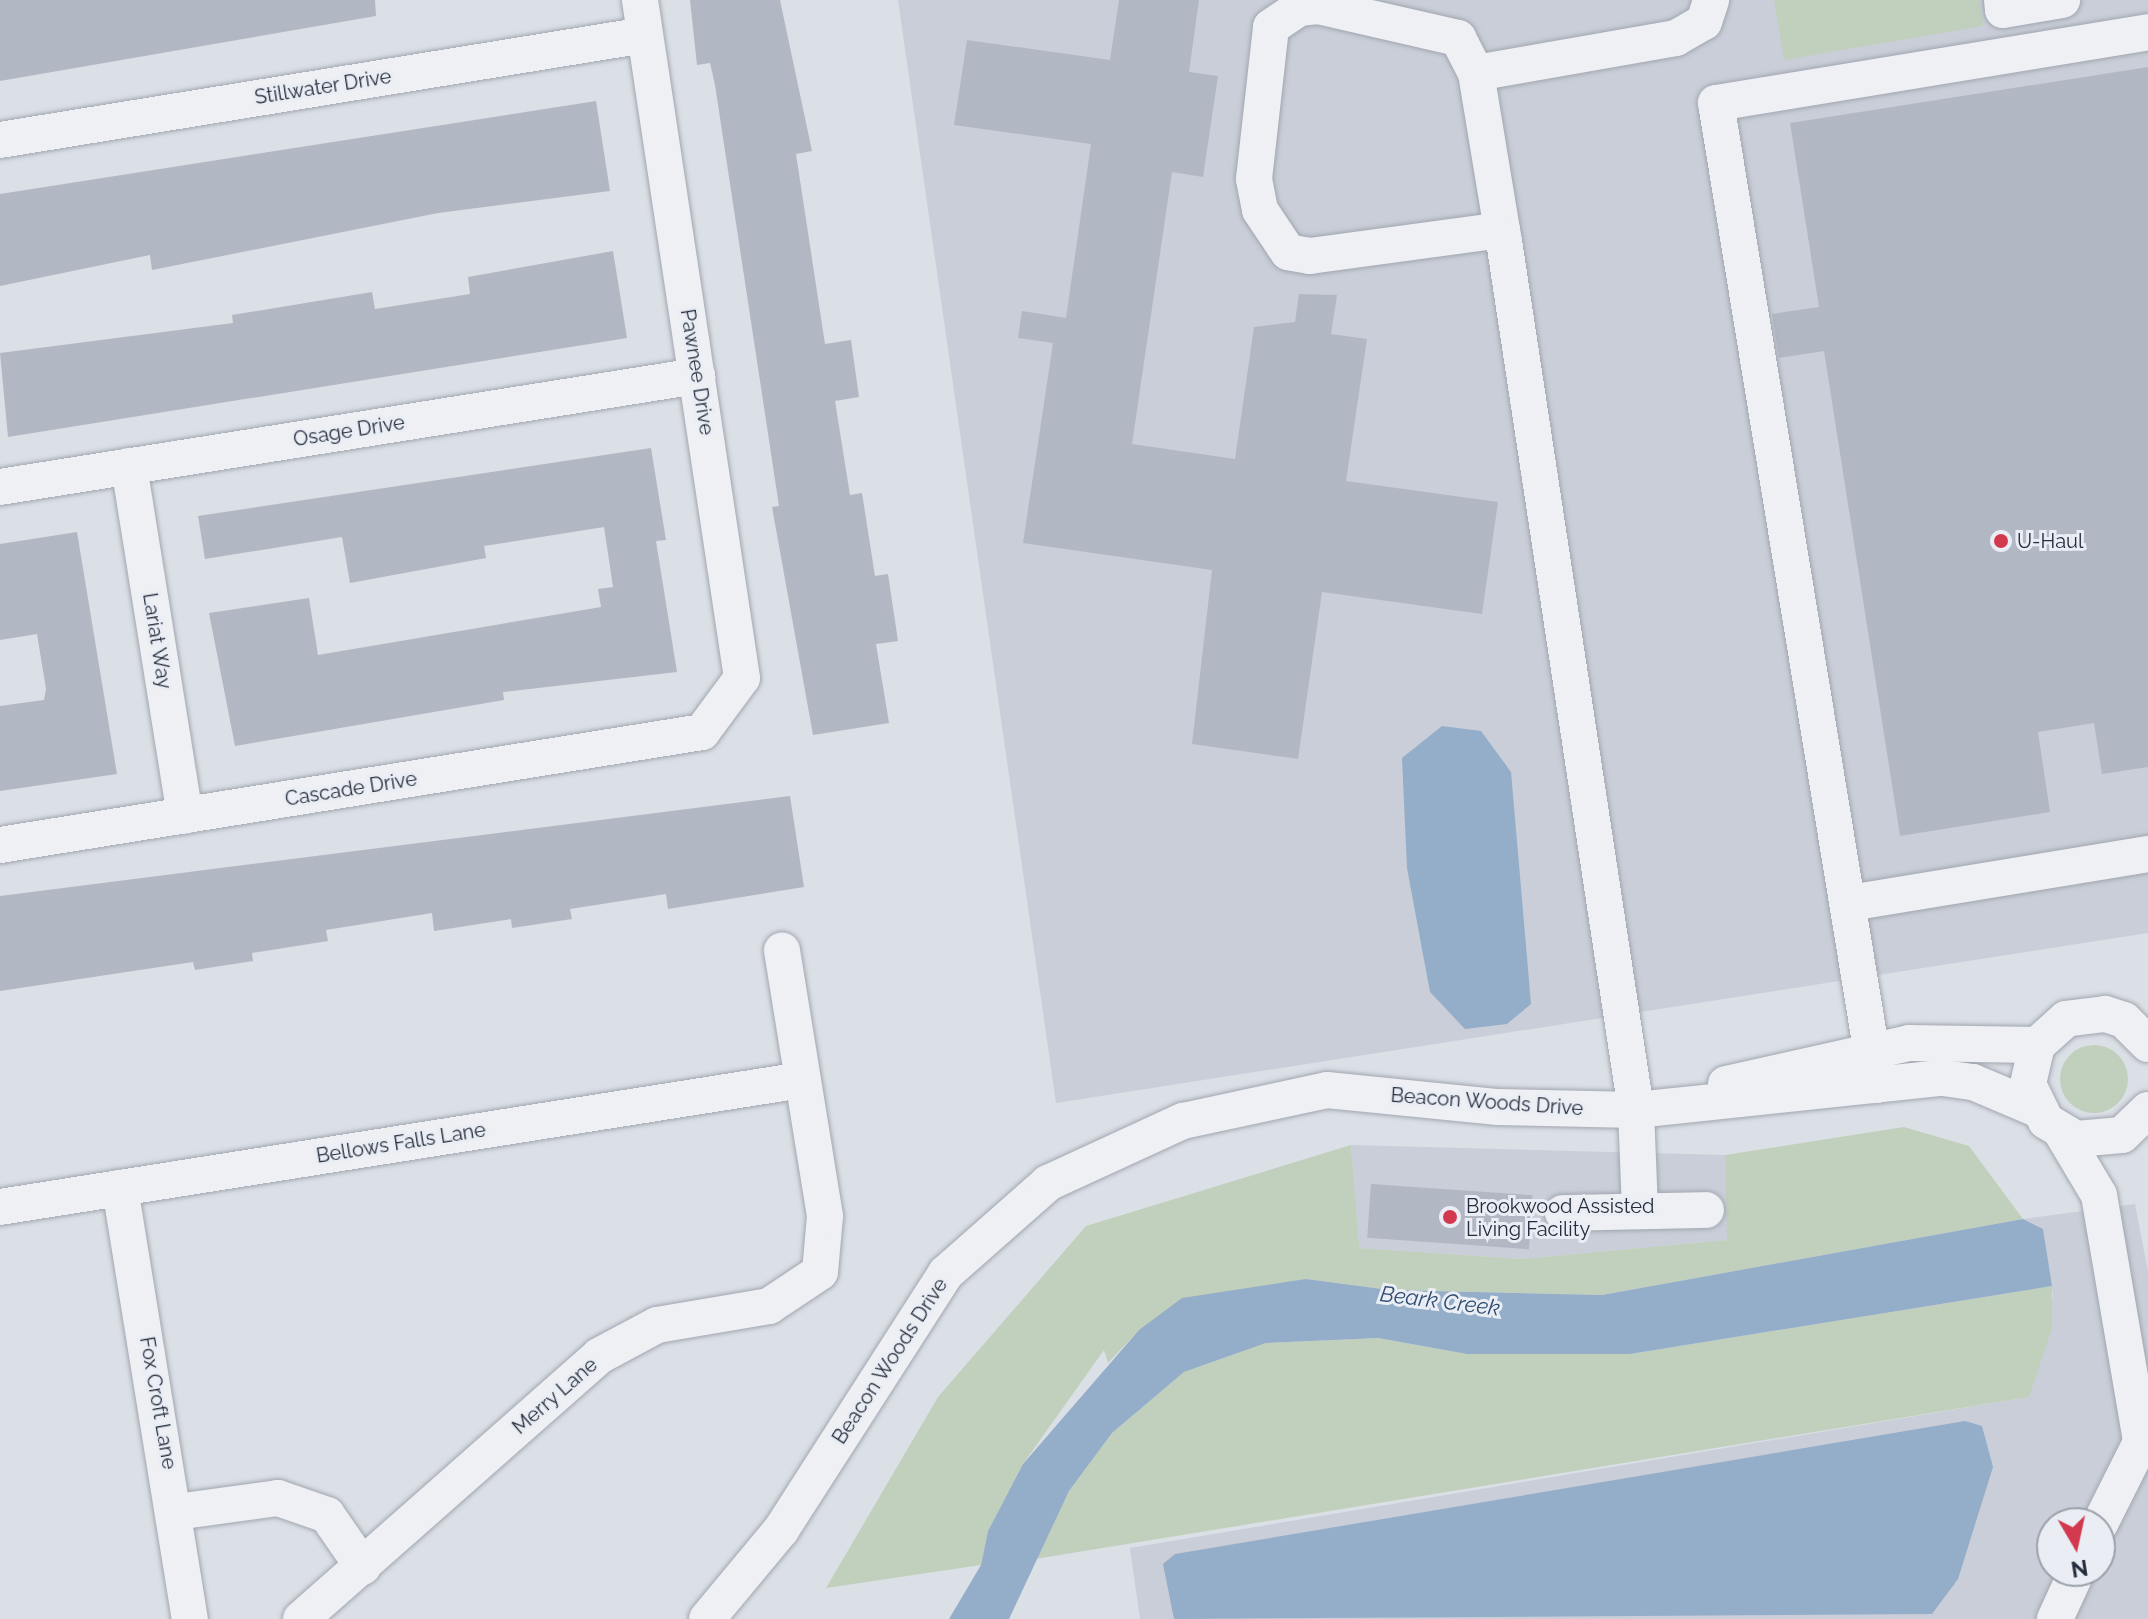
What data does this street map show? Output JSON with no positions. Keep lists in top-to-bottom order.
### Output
{
  "streets": {
    "street": [
      "Stillwater Drive",
      "Pawnee Drive",
      "Osage Drive",
      "Lariat Way",
      "Cascade Drive",
      "Beacon Woods Drive",
      "Bellows Falls Lane",
      "Merry Lane",
      "Fox Croft Lane"
    ]
  },
  "crossings": [
    ["Stillwater Drive", "Pawnee Drive"],
    ["Pawnee Drive", "Osage Drive"],
    ["Pawnee Drive", "Cascade Drive"],
    ["Osage Drive", "Lariat Way"],
    ["Lariat Way", "Cascade Drive"],
    ["Bellows Falls Lane", "Merry Lane"],
    ["Bellows Falls Lane", "Fox Croft Lane"]
  ],
  "water": ["Beark Creek"],
  "places": ["U-Haul", "Brookwood Assisted Living Facility"],
  "north": "bottom"
}
